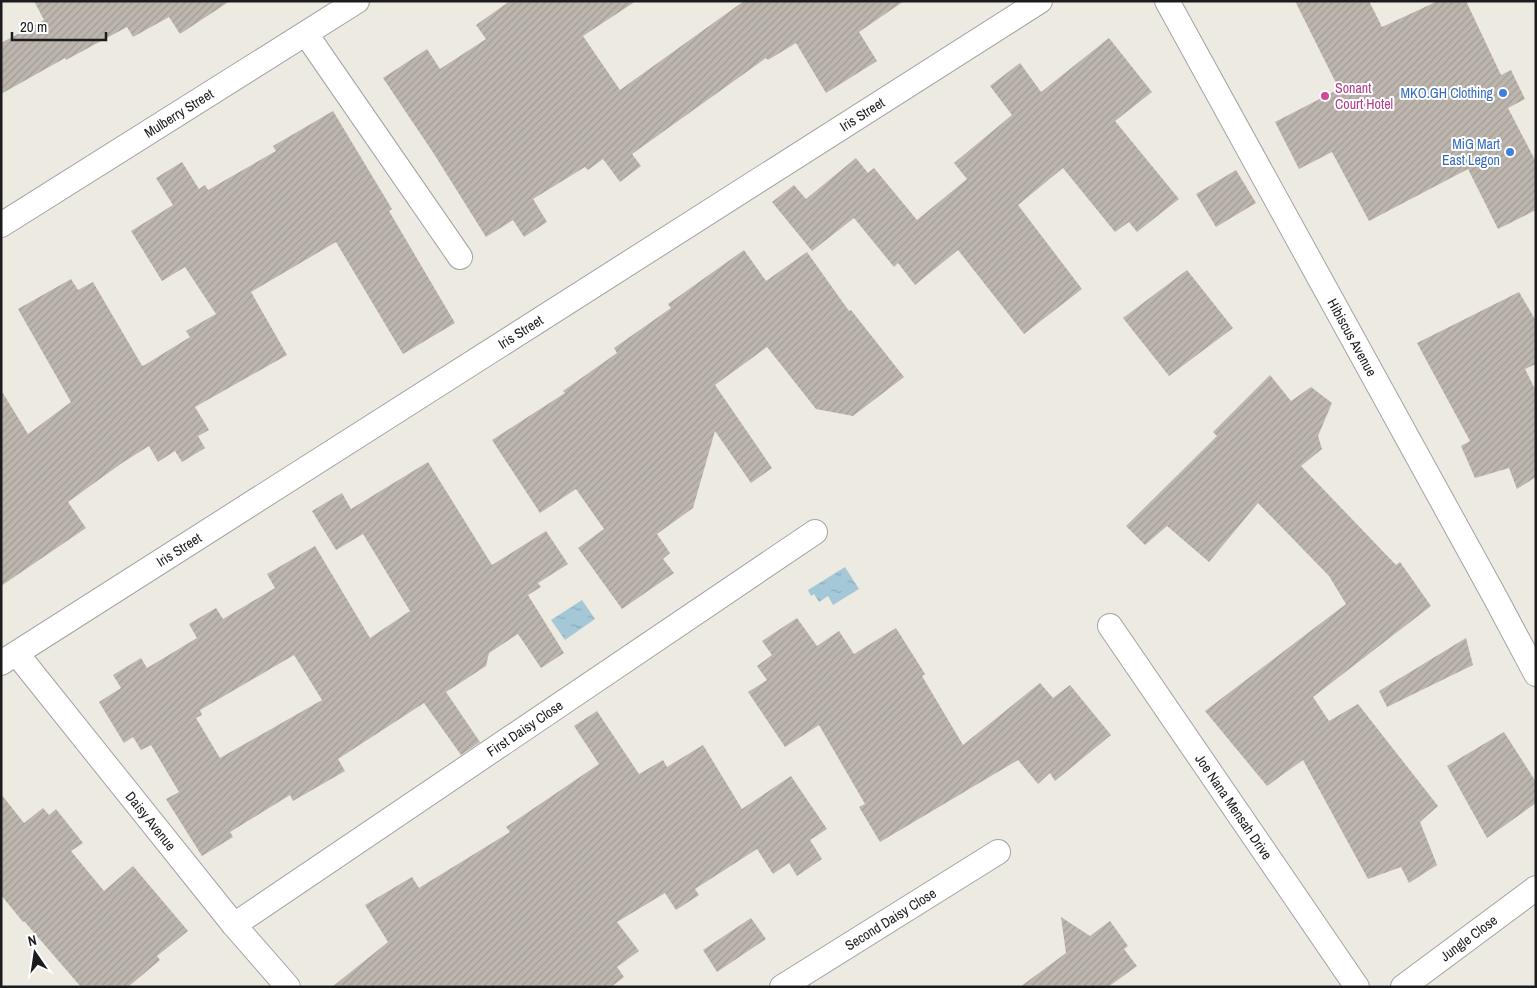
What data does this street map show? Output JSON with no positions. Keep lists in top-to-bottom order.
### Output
{
  "streets": {
    "street": [
      "Mulberry Street",
      "Iris Street",
      "Hibiscus Avenue",
      "First Daisy Close",
      "Joe Nana Mensah Drive",
      "Daisy Avenue",
      "Second Daisy Close",
      "Jungle Close"
    ]
  },
  "crossings": [
    ["Iris Street", "Daisy Avenue"],
    ["First Daisy Close", "Daisy Avenue"]
  ],
  "places": ["MKO.GH Clothing", "Sonant Court Hotel", "MiG Mart East Legon"],
  "scale_bar": "20 m",
  "north": "top"
}
